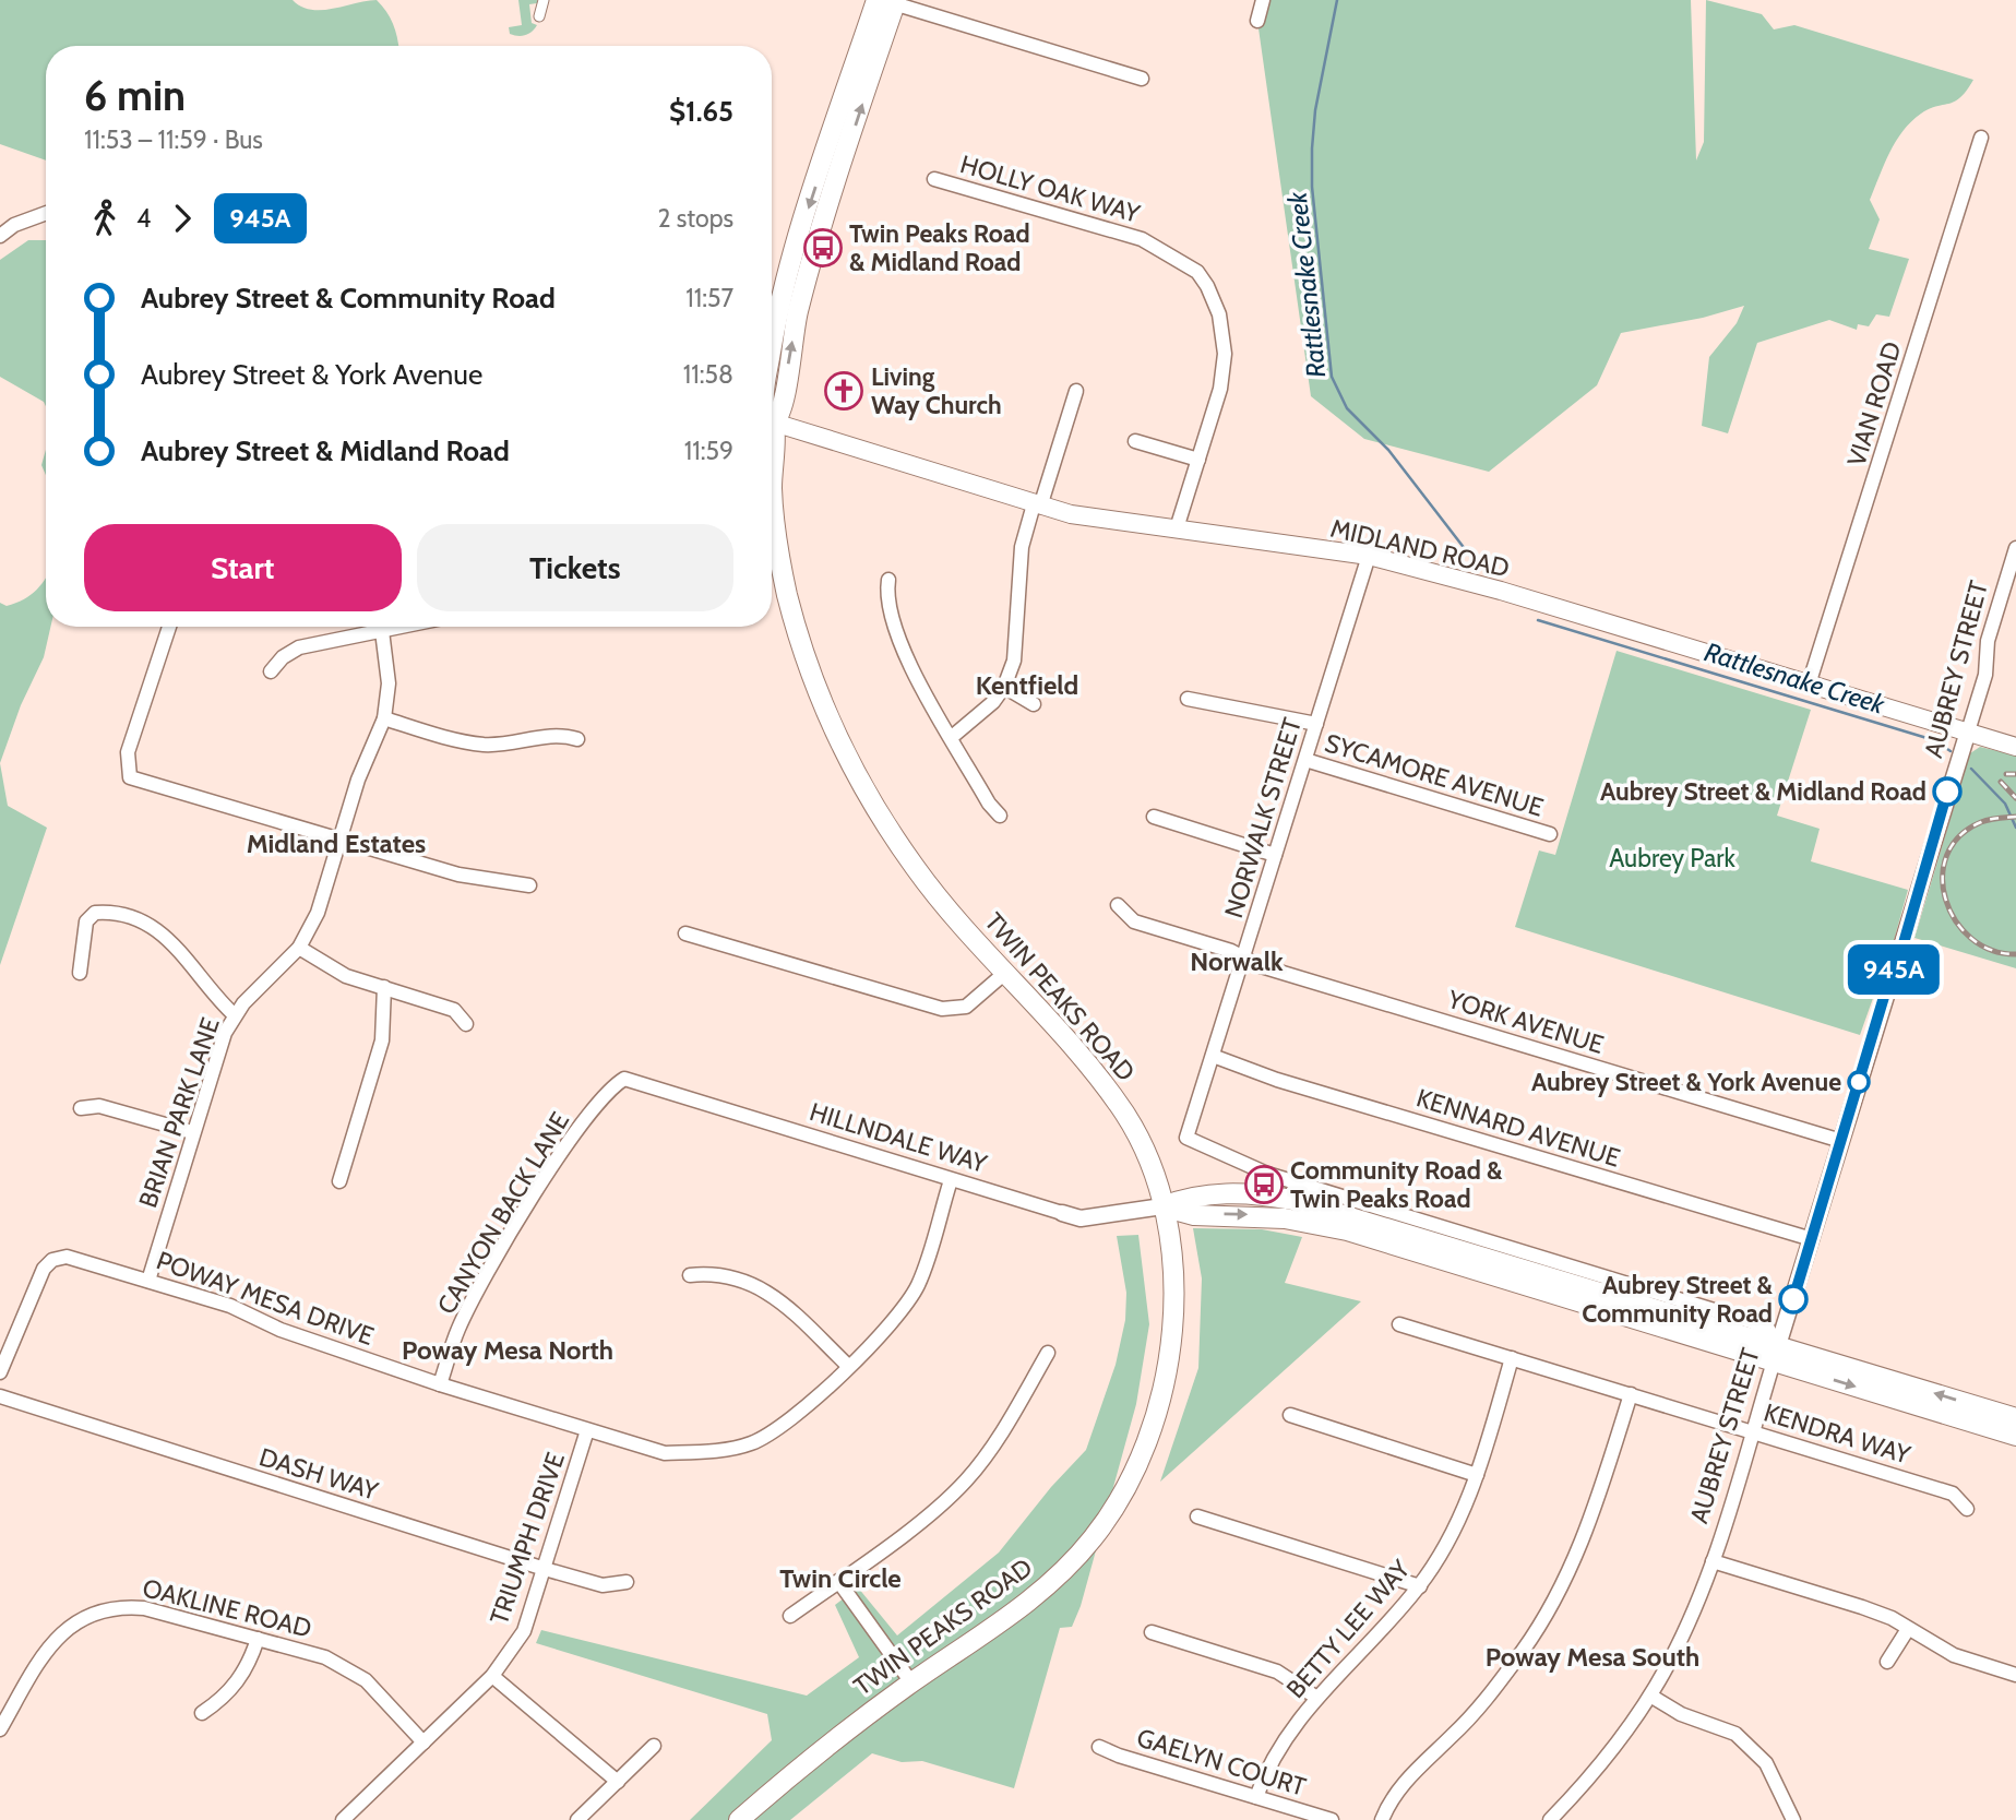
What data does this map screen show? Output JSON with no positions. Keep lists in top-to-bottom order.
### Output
{
  "streets": {
    "main road": ["MIDLAND ROAD", "TWIN PEAKS ROAD"],
    "street": [
      "HOLLY OAK WAY",
      "VIAN ROAD",
      "AUBREY STREET",
      "SYCAMORE AVENUE",
      "NORWALK STREET",
      "YORK AVENUE",
      "BRIAN PARK LANE",
      "KENNARD AVENUE",
      "HILLNDALE WAY",
      "CANYON BACK LANE",
      "POWAY MESA DRIVE",
      "KENDRA WAY",
      "DASH WAY",
      "TRIUMPH DRIVE",
      "OAKLINE ROAD",
      "BETTY LEE WAY",
      "GAELYN COURT"
    ]
  },
  "crossings": [
    ["HOLLY OAK WAY", "MIDLAND ROAD"],
    ["VIAN ROAD", "MIDLAND ROAD"],
    ["MIDLAND ROAD", "AUBREY STREET"],
    ["MIDLAND ROAD", "NORWALK STREET"],
    ["AUBREY STREET", "NORWALK STREET"],
    ["AUBREY STREET", "YORK AVENUE"],
    ["AUBREY STREET", "KENNARD AVENUE"],
    ["AUBREY STREET", "KENDRA WAY"],
    ["SYCAMORE AVENUE", "NORWALK STREET"],
    ["NORWALK STREET", "YORK AVENUE"],
    ["NORWALK STREET", "KENNARD AVENUE"],
    ["TWIN PEAKS ROAD", "HILLNDALE WAY"],
    ["BRIAN PARK LANE", "POWAY MESA DRIVE"],
    ["HILLNDALE WAY", "CANYON BACK LANE"],
    ["HILLNDALE WAY", "POWAY MESA DRIVE"],
    ["CANYON BACK LANE", "POWAY MESA DRIVE"],
    ["POWAY MESA DRIVE", "TRIUMPH DRIVE"],
    ["KENDRA WAY", "BETTY LEE WAY"],
    ["DASH WAY", "TRIUMPH DRIVE"],
    ["TRIUMPH DRIVE", "OAKLINE ROAD"],
    ["BETTY LEE WAY", "GAELYN COURT"]
  ],
  "districts": [
    "Kentfield",
    "Midland Estates",
    "Norwalk",
    "Poway Mesa North",
    "Twin Circle",
    "Poway Mesa South"
  ],
  "water": ["Rattlesnake Creek"],
  "parks": ["Aubrey Park"],
  "places": {
    "bus stop": ["Twin Peaks Road & Midland Road", "Community Road & Twin Peaks Road"],
    "church": ["Living Way Church"],
    "other": ["Aubrey Street & Midland Road", "Aubrey Street & York Avenue", "Aubrey Street & Community Road"]
  },
  "lines": ["bus line 945A"],
  "page": {
    "on_map": "945A",
    "heading": ["6 min", "11:53 – 11:59 · Bus", "$1.65"],
    "legs": ["4", "945A", "2 stops"],
    "list": [
      {
        "name": "Aubrey Street & Community Road",
        "value": "11:57"
      },
      {
        "name": "Aubrey Street & York Avenue",
        "value": "11:58"
      },
      {
        "name": "Aubrey Street & Midland Road",
        "value": "11:59"
      }
    ],
    "buttons": ["Start", "Tickets"]
  }
}
